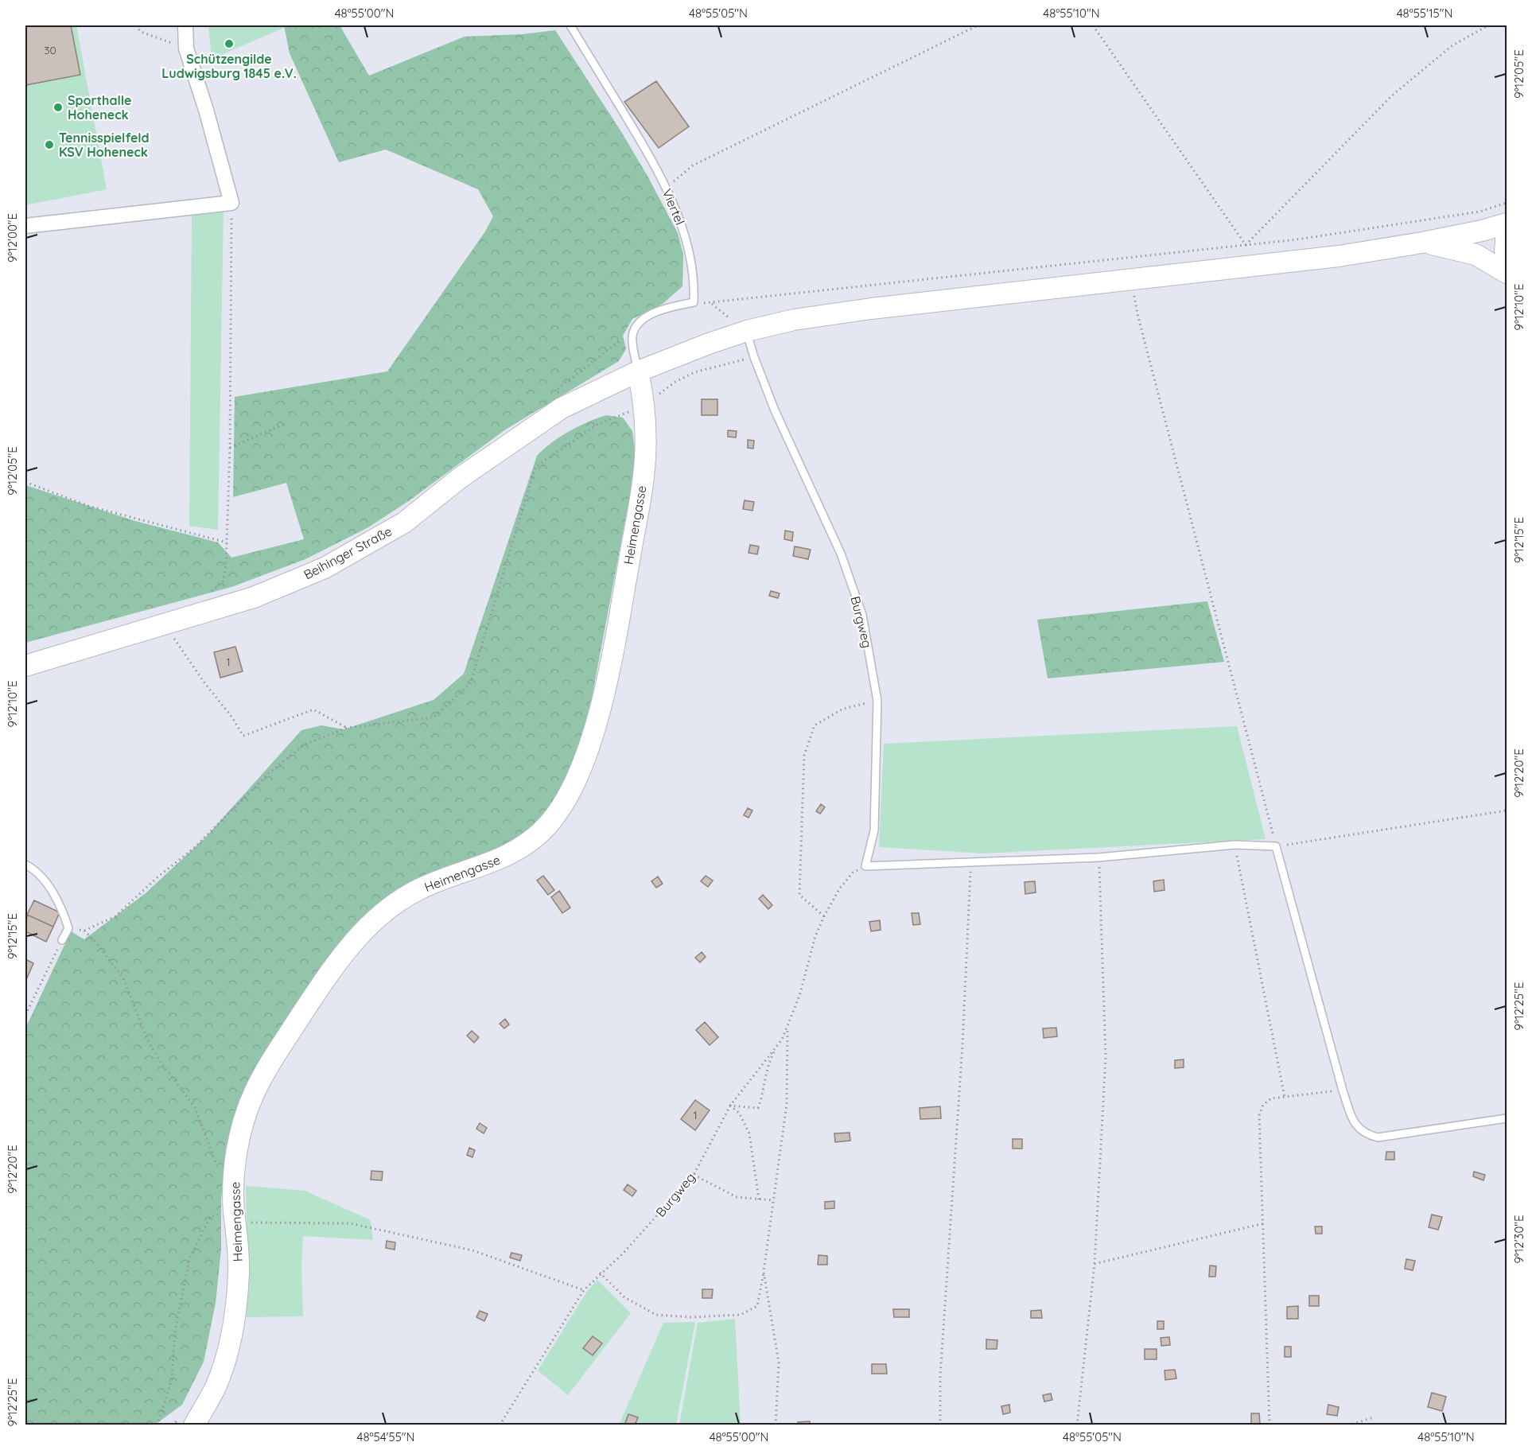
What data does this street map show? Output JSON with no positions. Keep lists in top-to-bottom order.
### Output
{
  "streets": {
    "main road": ["Heimengasse", "Beihinger Straße"],
    "lane": ["Viertel", "Burgweg"]
  },
  "crossings": [
    ["Heimengasse", "Beihinger Straße"],
    ["Beihinger Straße", "Burgweg"]
  ],
  "places": ["Schützengilde Ludwigsburg 1845 e.V.", "Sporthalle Hoheneck", "Tennisspielfeld KSV Hoheneck"],
  "house_numbers": ["30", "1", "1"],
  "coordinates": [
    "48°55'00\"N",
    "48°55'05\"N",
    "48°55'10\"N",
    "48°55'15\"N",
    "9°12'05\"E",
    "9°12'00\"E",
    "9°12'10\"E",
    "9°12'15\"E",
    "9°12'20\"E",
    "9°12'25\"E",
    "9°12'30\"E",
    "48°54'55\"N"
  ]
}
